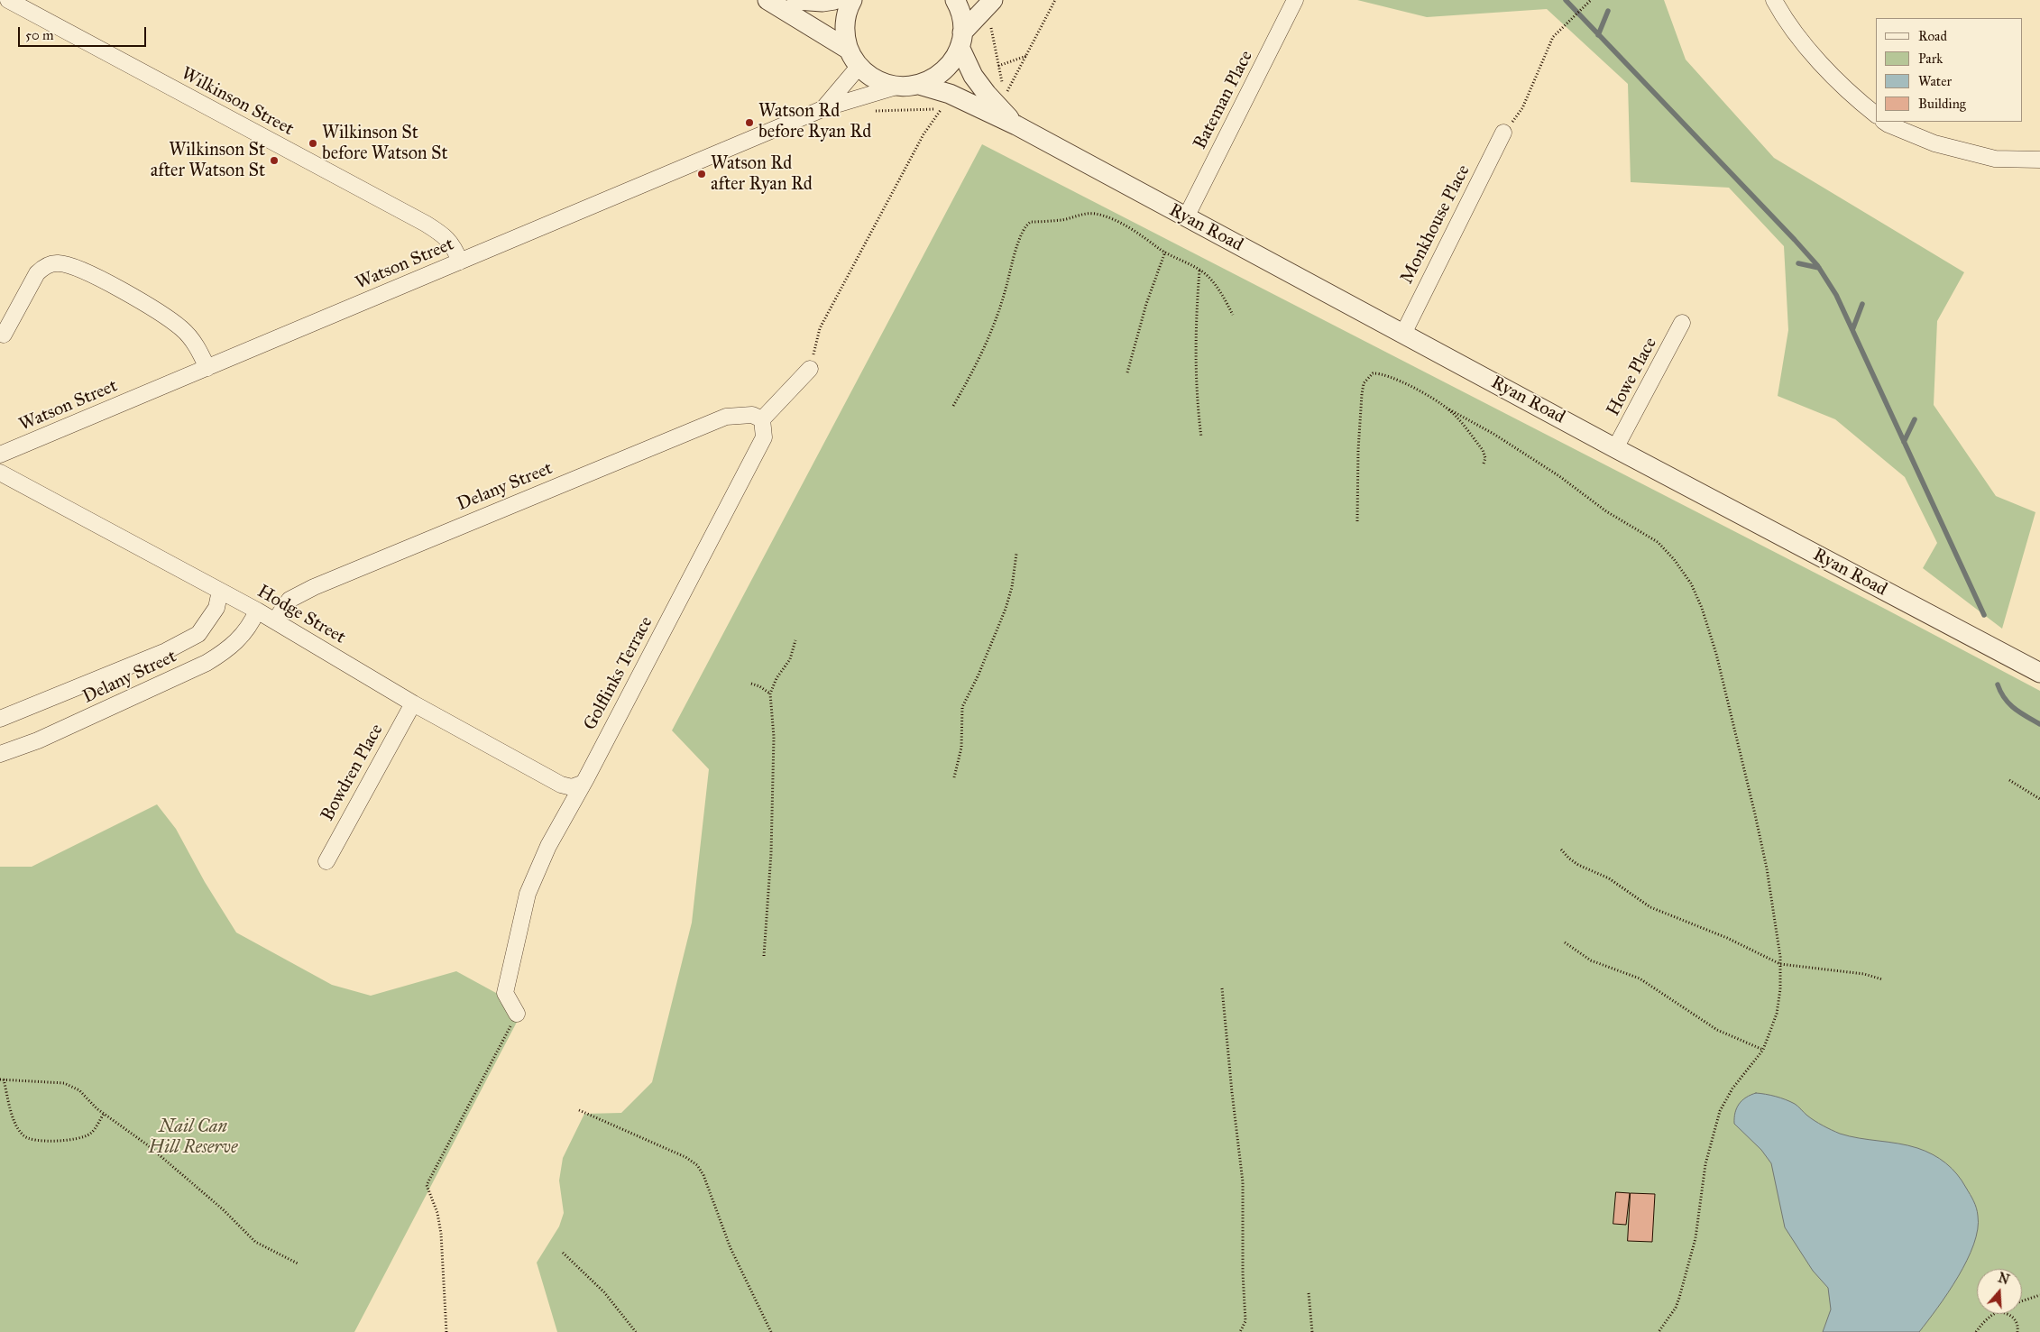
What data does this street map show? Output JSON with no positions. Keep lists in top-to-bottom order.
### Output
{
  "streets": {
    "street": [
      "Bateman Place",
      "Wilkinson Street",
      "Monkhouse Place",
      "Ryan Road",
      "Watson Street",
      "Howe Place",
      "Delany Street",
      "Hodge Street",
      "Golflinks Terrace",
      "Bowdren Place"
    ]
  },
  "crossings": [
    ["Bateman Place", "Ryan Road"],
    ["Wilkinson Street", "Watson Street"],
    ["Monkhouse Place", "Ryan Road"],
    ["Ryan Road", "Howe Place"],
    ["Delany Street", "Hodge Street"],
    ["Delany Street", "Golflinks Terrace"],
    ["Hodge Street", "Golflinks Terrace"],
    ["Hodge Street", "Bowdren Place"]
  ],
  "parks": ["Nail Can Hill Reserve"],
  "places": [
    "Watson Rd before Ryan Rd",
    "Wilkinson St before Watson St",
    "Wilkinson St after Watson St",
    "Watson Rd after Ryan Rd"
  ],
  "legend": [
    "Road",
    "Park",
    "Water",
    "Building"
  ],
  "scale_bar": "50 m",
  "north": "top"
}
